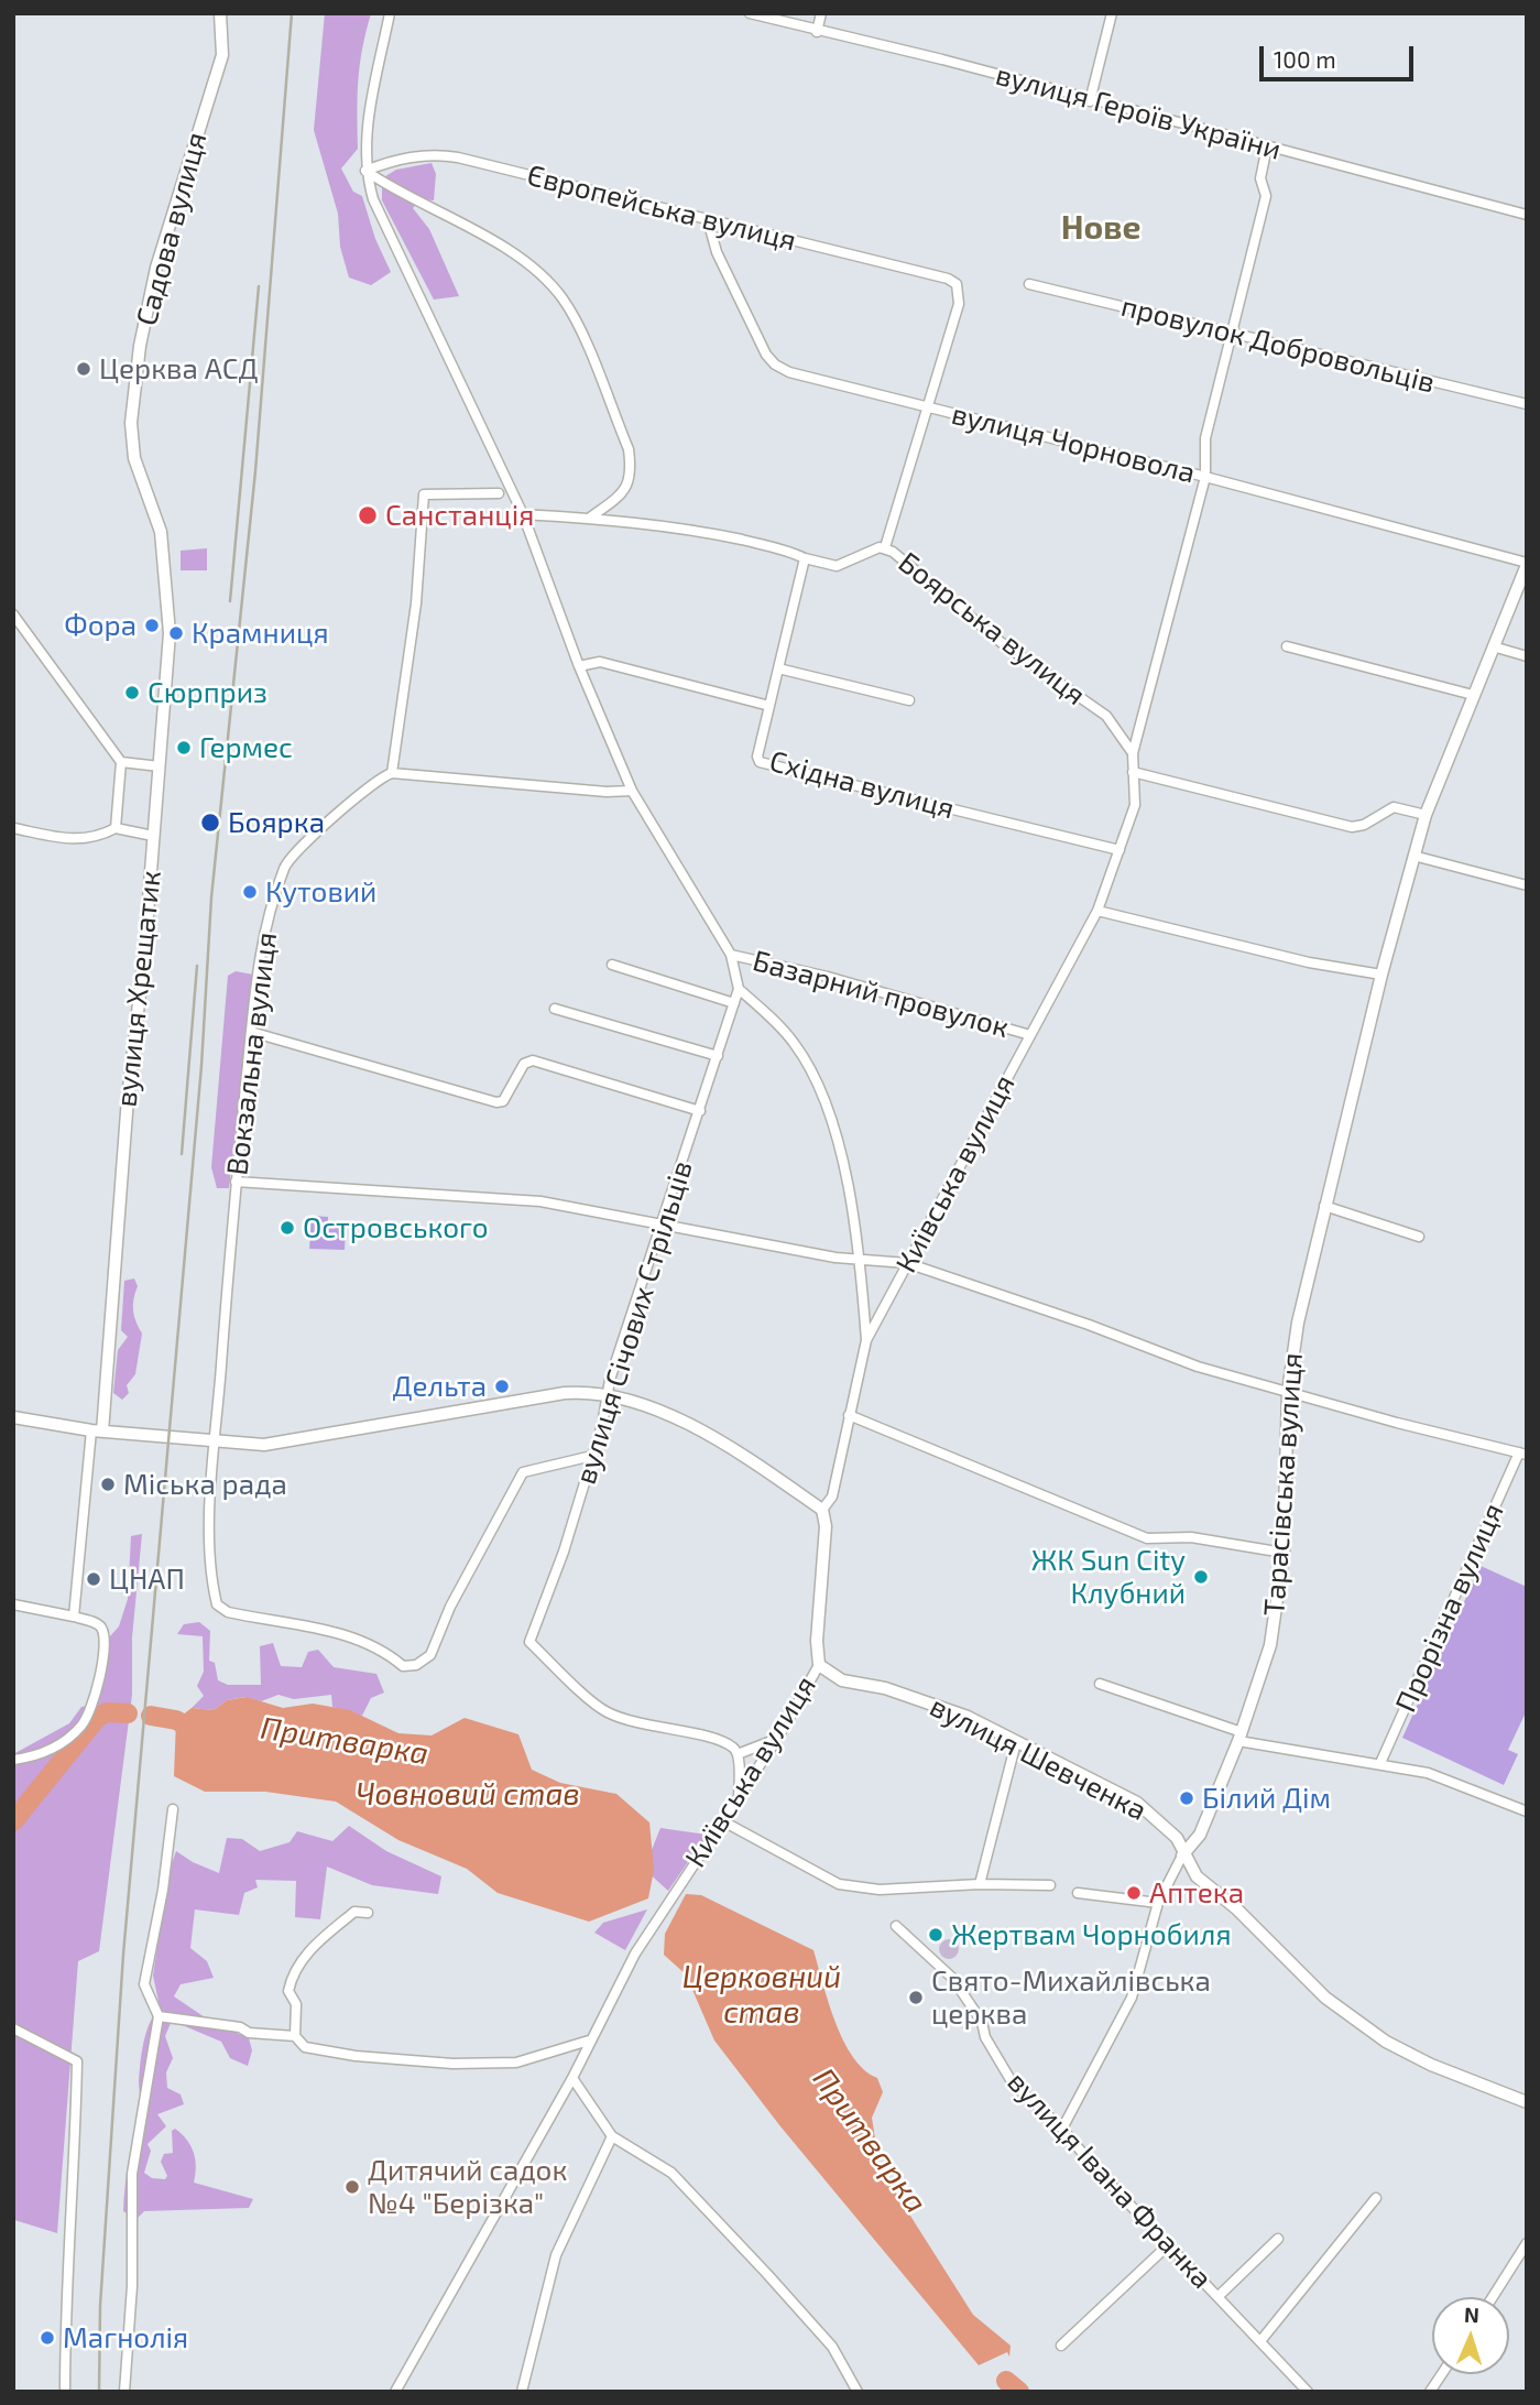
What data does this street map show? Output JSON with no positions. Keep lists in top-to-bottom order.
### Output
{
  "streets": {
    "street": [
      "вулиця Героїв України",
      "Європейська вулиця",
      "Садова вулиця",
      "провулок Добровольців",
      "вулиця Чорновола",
      "Боярська вулиця",
      "Східна вулиця",
      "вулиця Хрещатик",
      "Базарний провулок",
      "Вокзальна вулиця",
      "Київська вулиця",
      "вулиця Січових Стрільців",
      "Тарасівська вулиця",
      "Прорізна вулиця",
      "вулиця Шевченка",
      "вулиця Івана Франка"
    ]
  },
  "crossings": [
    ["вулиця Героїв України", "Київська вулиця"],
    ["Європейська вулиця", "вулиця Чорновола"],
    ["Садова вулиця", "вулиця Хрещатик"],
    ["провулок Добровольців", "Київська вулиця"],
    ["вулиця Чорновола", "Київська вулиця"],
    ["вулиця Чорновола", "Тарасівська вулиця"],
    ["Боярська вулиця", "Київська вулиця"],
    ["Східна вулиця", "Київська вулиця"],
    ["Базарний провулок", "Київська вулиця"],
    ["Вокзальна вулиця", "вулиця Січових Стрільців"],
    ["Київська вулиця", "вулиця Шевченка"],
    ["Тарасівська вулиця", "вулиця Шевченка"],
    ["Тарасівська вулиця", "вулиця Івана Франка"]
  ],
  "districts": ["Нове"],
  "water": ["Притварка", "Човновий став", "Церковний став"],
  "places": [
    "Церква АСД",
    "Санстанція",
    "Фора",
    "Крамниця",
    "Сюрприз",
    "Гермес",
    "Боярка",
    "Кутовий",
    "Островського",
    "Дельта",
    "Міська рада",
    "ЖК Sun City Клубний",
    "ЦНАП",
    "Білий Дім",
    "Аптека",
    "Жертвам Чорнобиля",
    "Свято-Михайлівська церква",
    "Дитячий садок №4 \"Берізка\"",
    "Магнолія"
  ],
  "scale_bar": "100 m",
  "north": "top"
}
